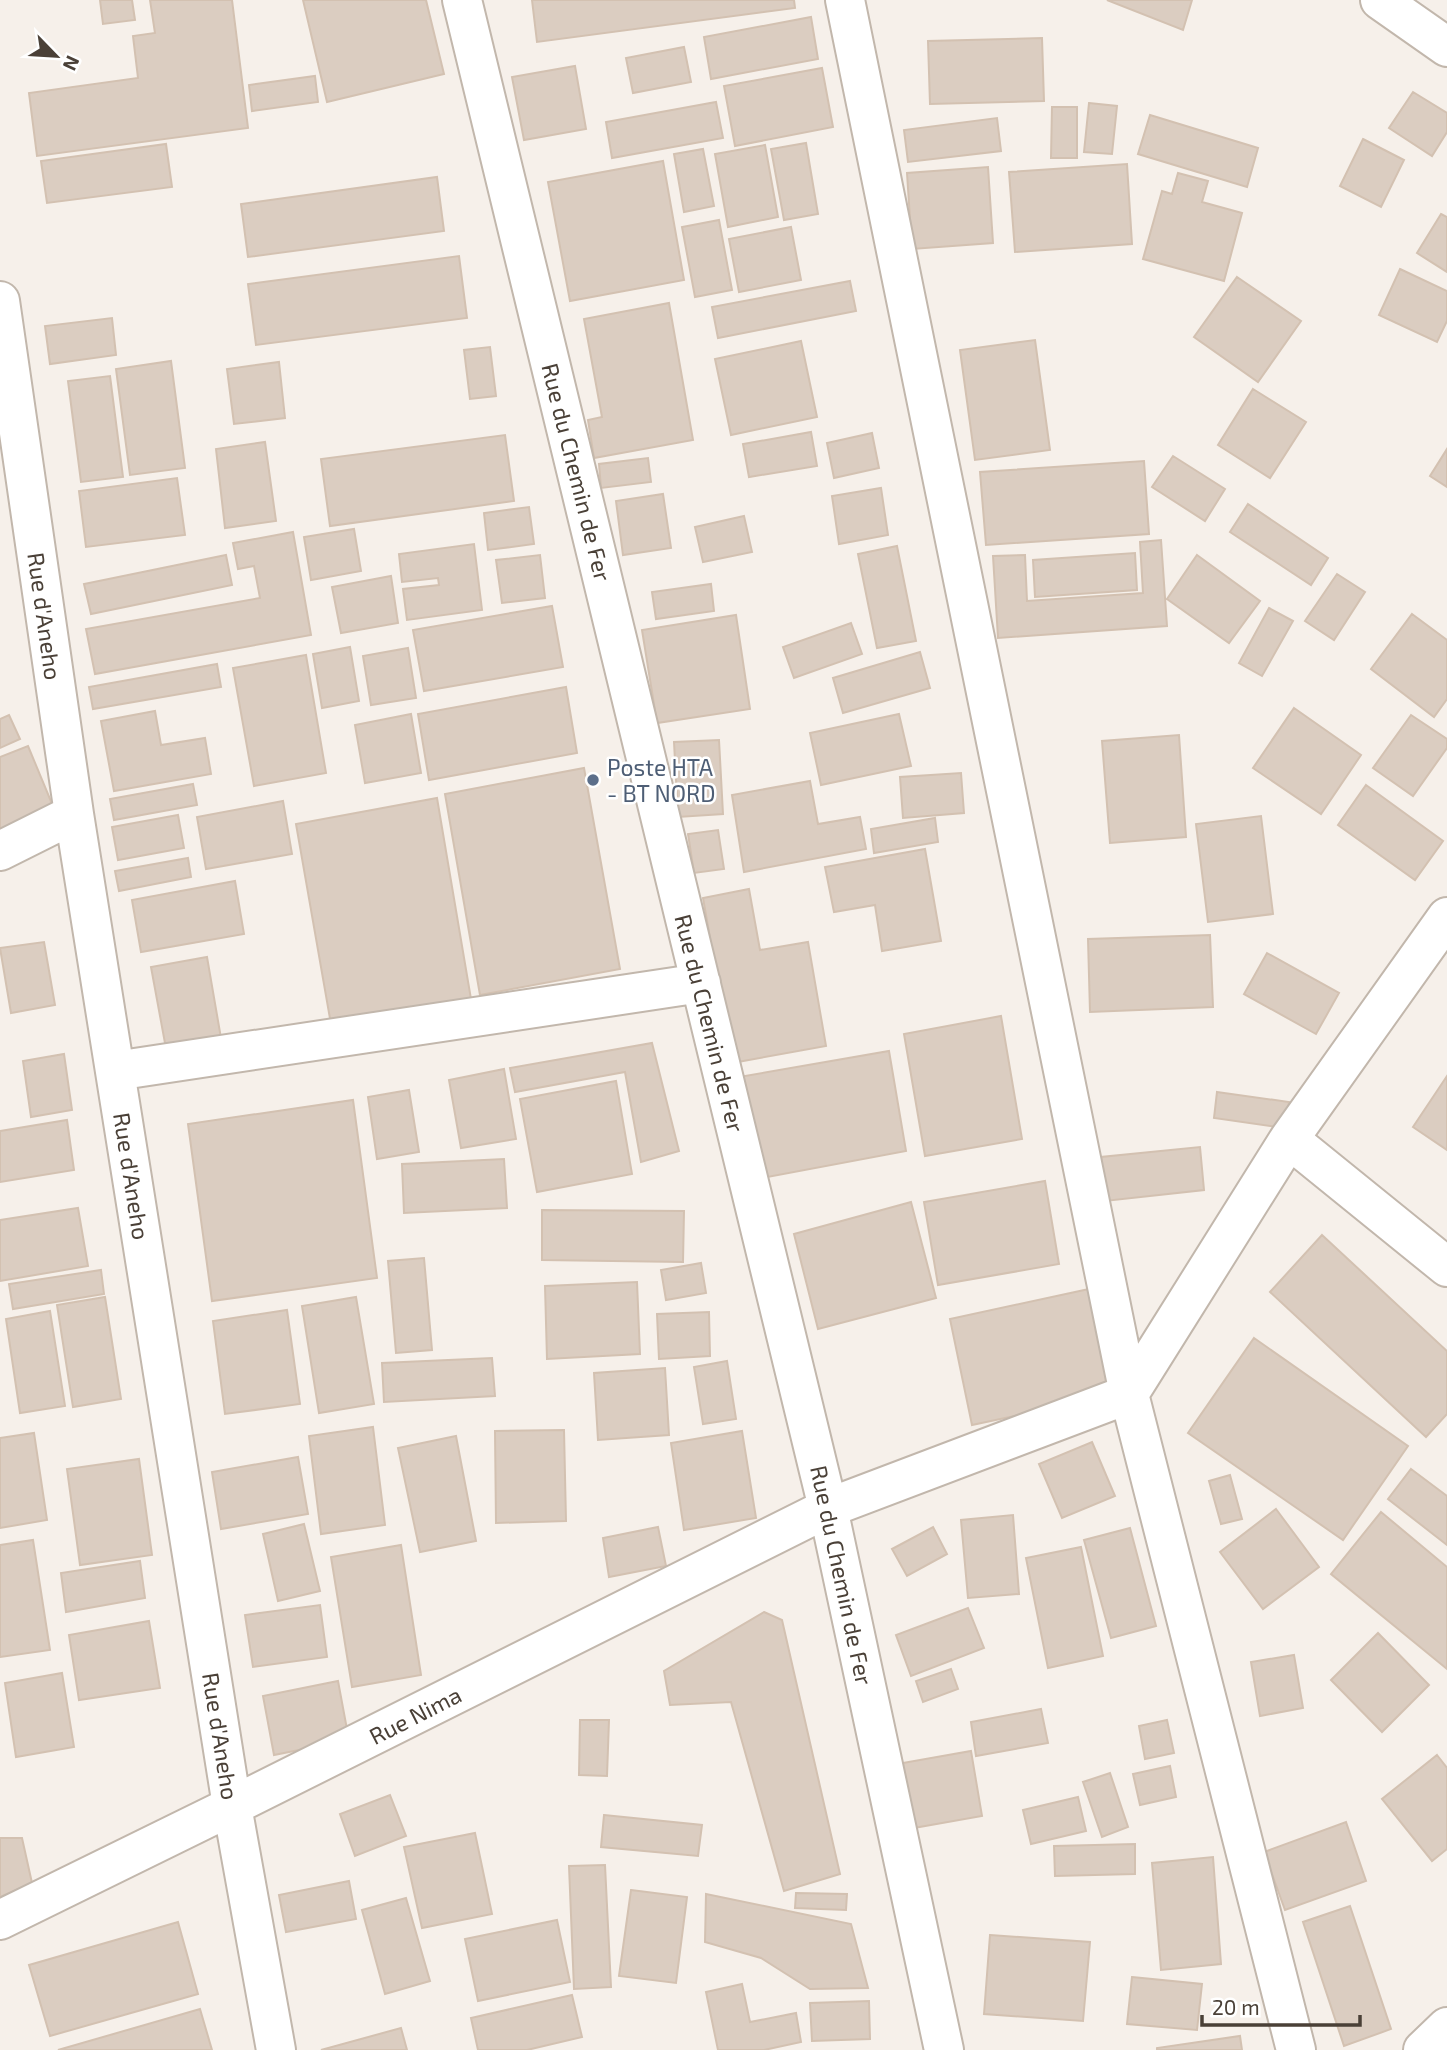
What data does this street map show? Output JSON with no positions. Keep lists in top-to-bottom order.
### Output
{
  "streets": {
    "street": ["Rue du Chemin de Fer", "Rue d'Aneho", "Rue Nima"]
  },
  "crossings": [
    ["Rue du Chemin de Fer", "Rue Nima"],
    ["Rue d'Aneho", "Rue Nima"]
  ],
  "places": ["Poste HTA - BT NORD"],
  "scale_bar": "20 m",
  "north": "bottom right"
}
